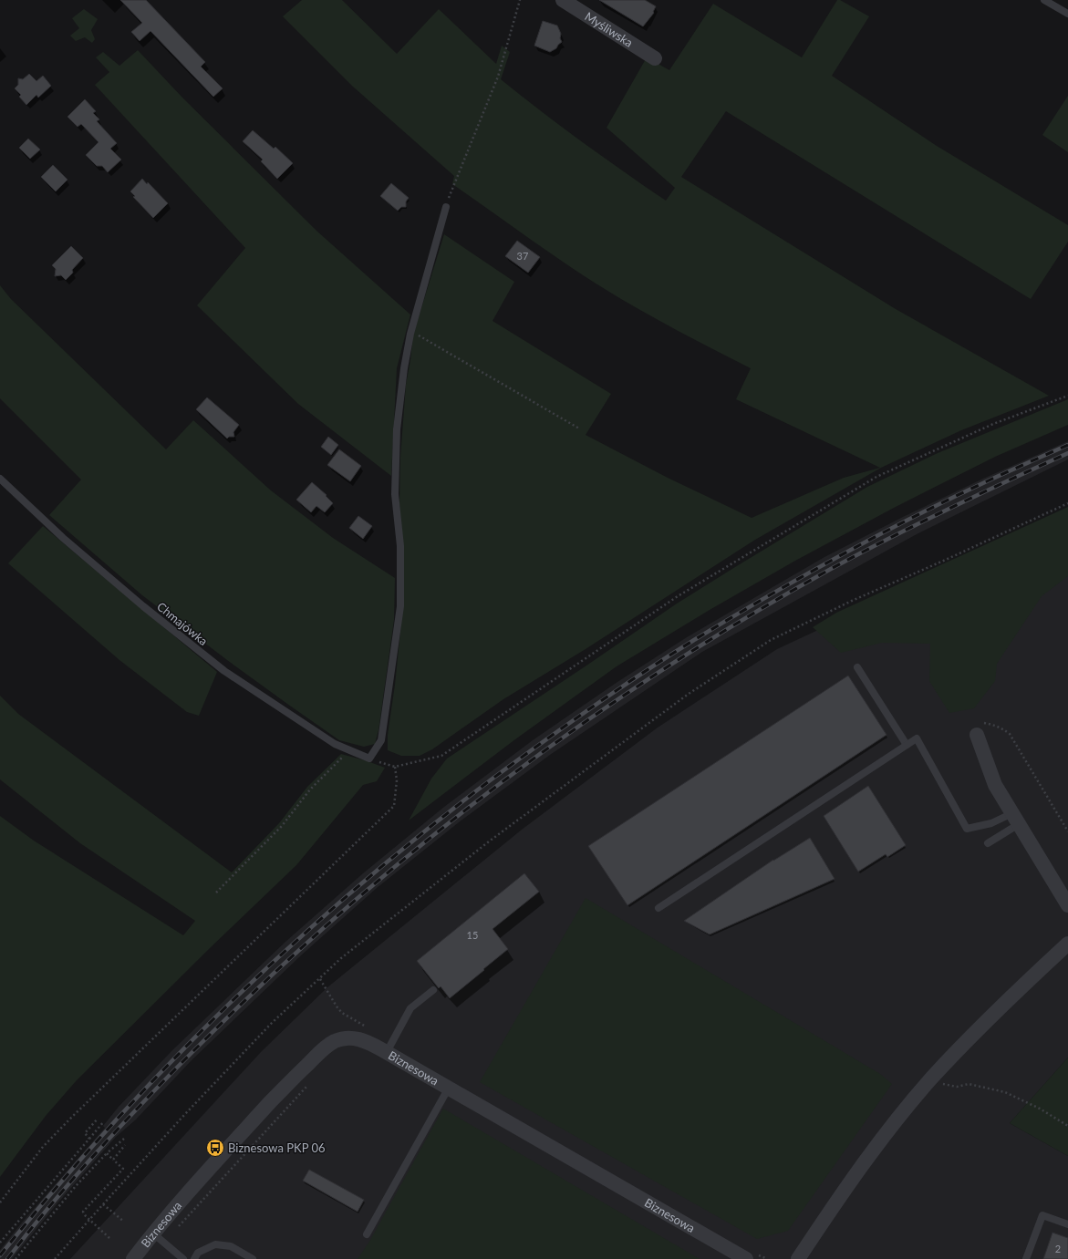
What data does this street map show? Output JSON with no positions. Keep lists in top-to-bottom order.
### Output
{
  "streets": {
    "street": ["Myśliwska", "Biznesowa"],
    "lane": ["Chmajówka"]
  },
  "places": {
    "bus stop": ["Biznesowa PKP 06"]
  },
  "house_numbers": ["37", "15", "2"]
}
